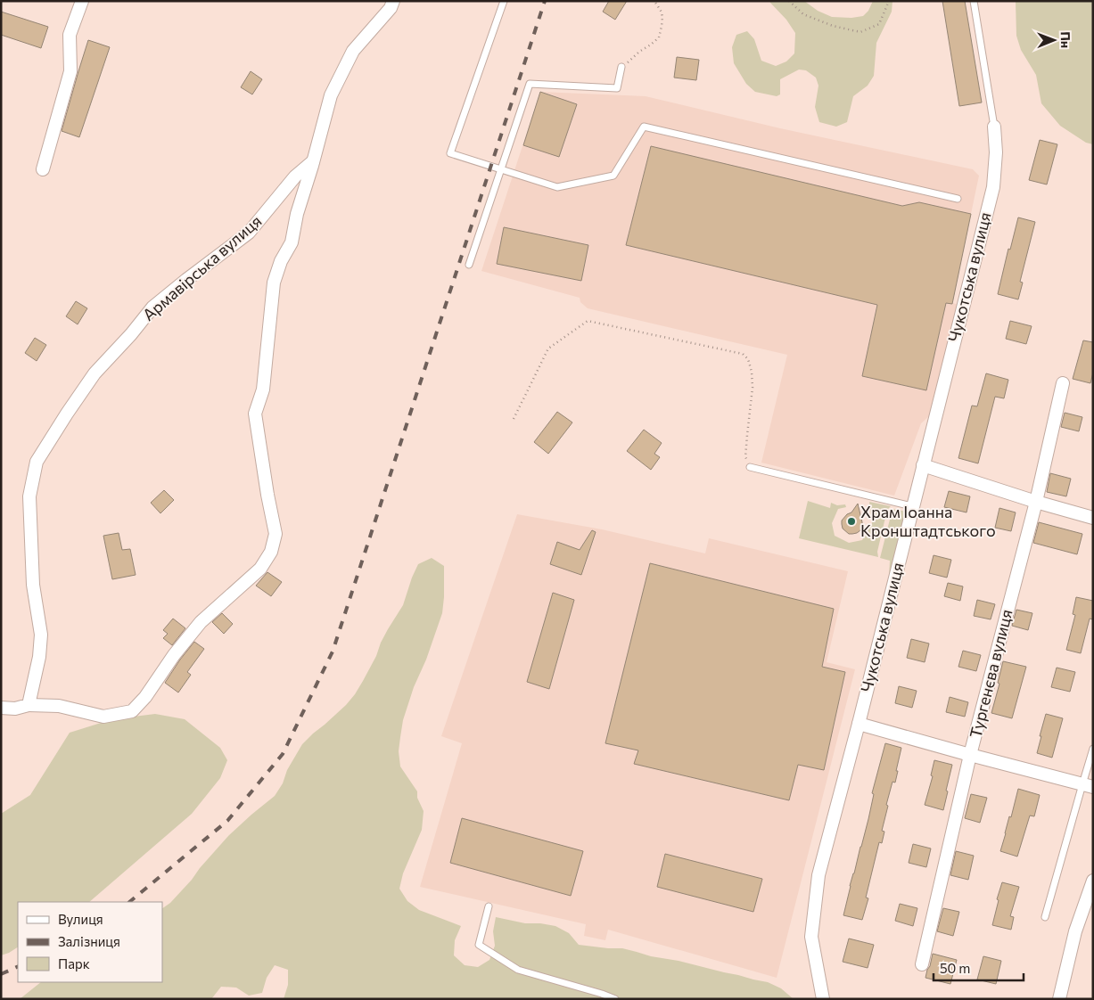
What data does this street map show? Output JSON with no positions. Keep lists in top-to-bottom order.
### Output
{
  "streets": {
    "street": ["Армавірська вулиця", "Чукотська вулиця", "Тургенєва вулиця"]
  },
  "places": ["Храм Іоанна Кронштадтського"],
  "legend": ["Вулиця", "Залізниця", "Парк"],
  "scale_bar": "50 m",
  "north": "right"
}
